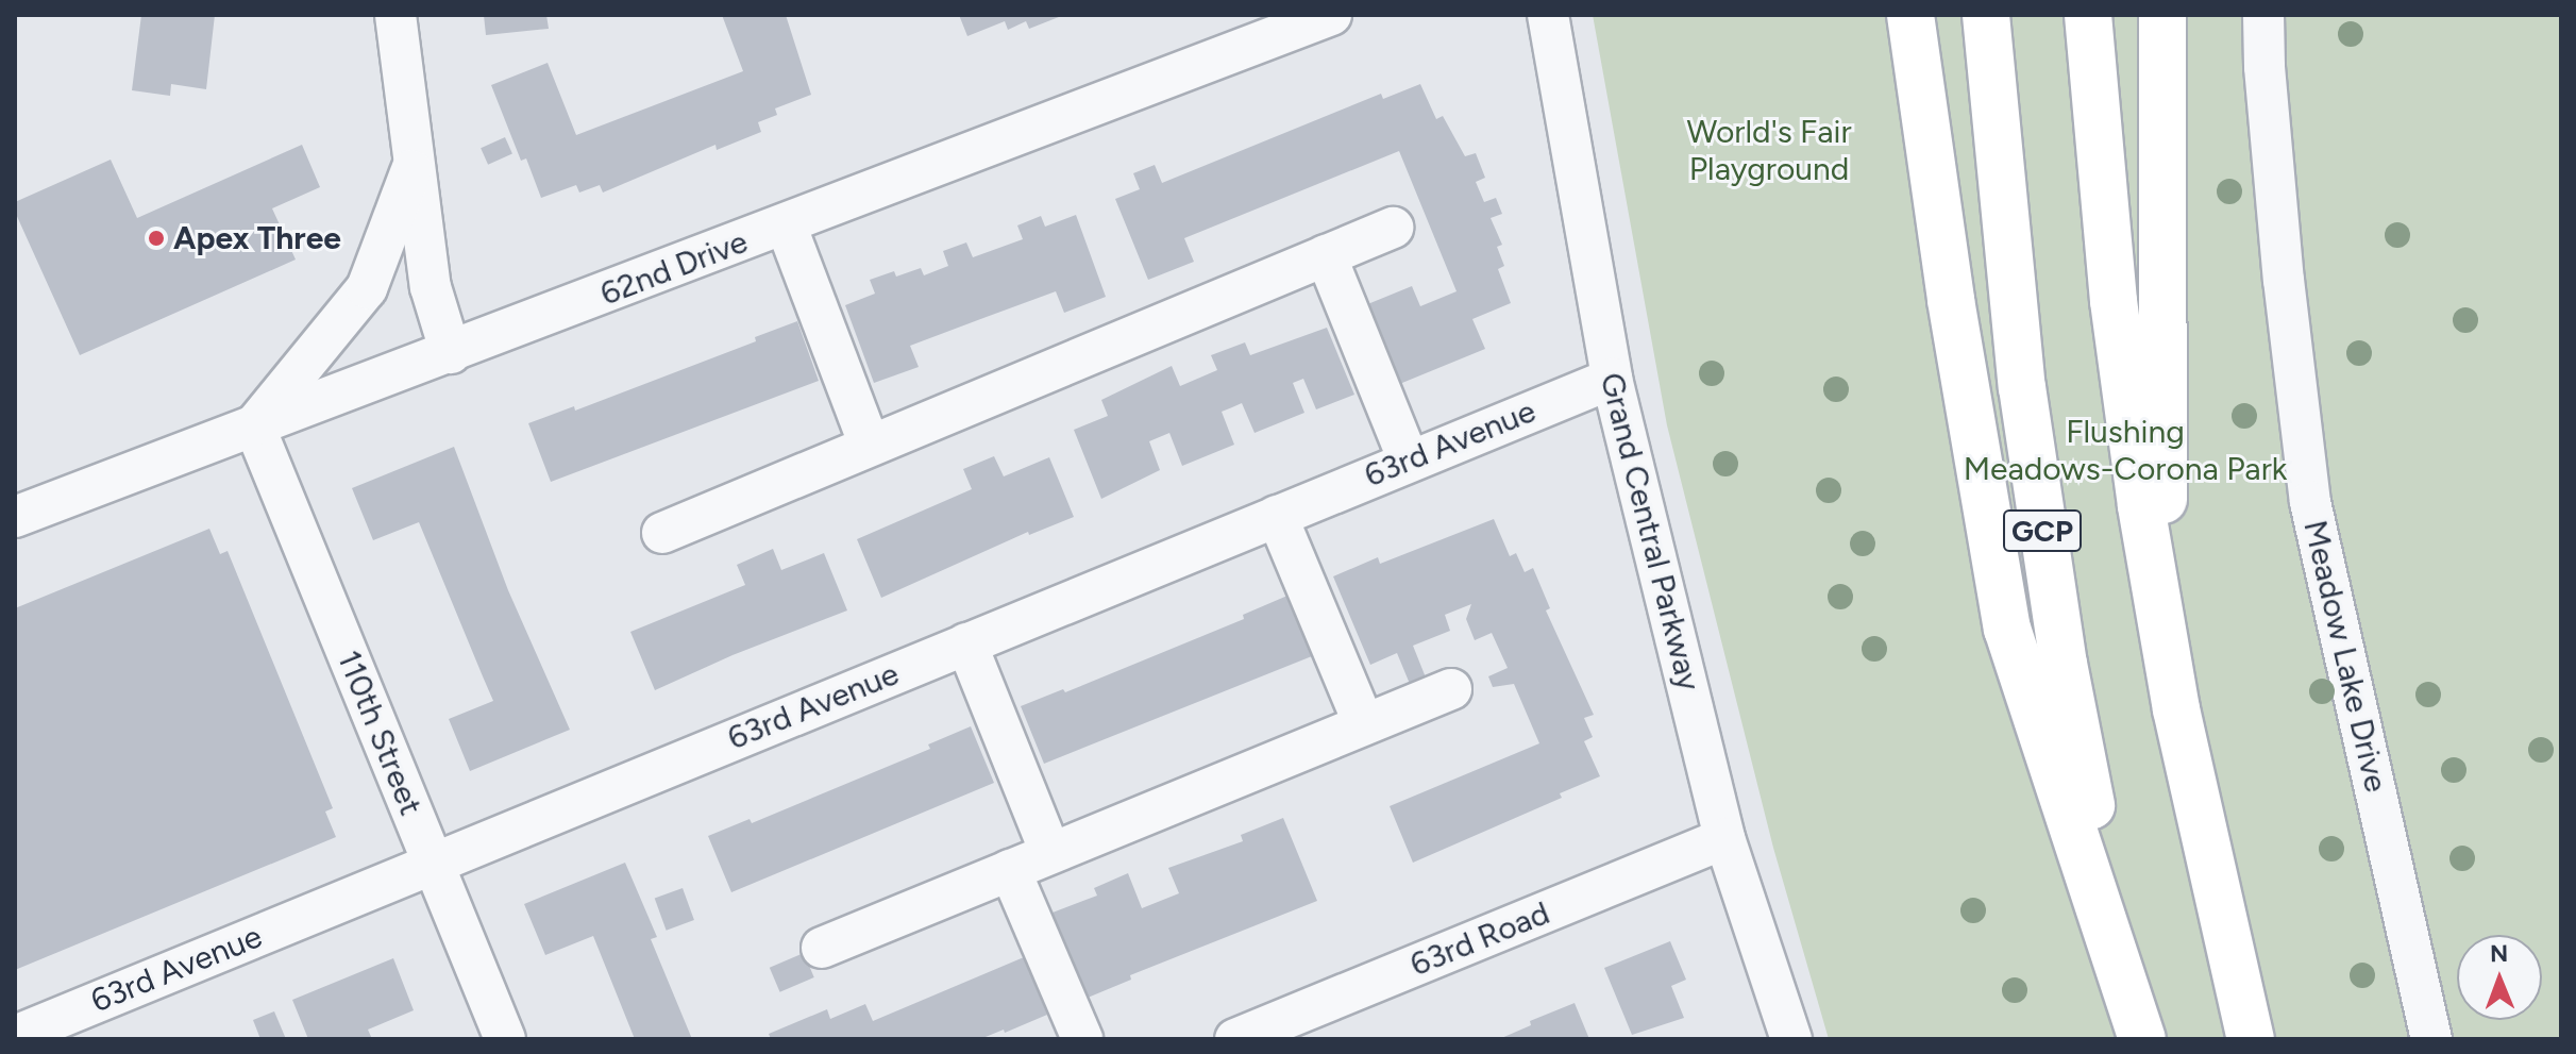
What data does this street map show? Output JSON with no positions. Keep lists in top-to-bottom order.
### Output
{
  "streets": {
    "highway": ["GCP"],
    "street": [
      "62nd Drive",
      "63rd Avenue",
      "Grand Central Parkway",
      "Meadow Lake Drive",
      "110th Street",
      "63rd Road"
    ]
  },
  "crossings": [
    ["62nd Drive", "110th Street"],
    ["63rd Avenue", "Grand Central Parkway"],
    ["63rd Avenue", "110th Street"],
    ["Grand Central Parkway", "63rd Road"]
  ],
  "parks": ["World's Fair Playground", "Flushing Meadows-Corona Park"],
  "places": ["Apex Three"],
  "north": "top"
}
